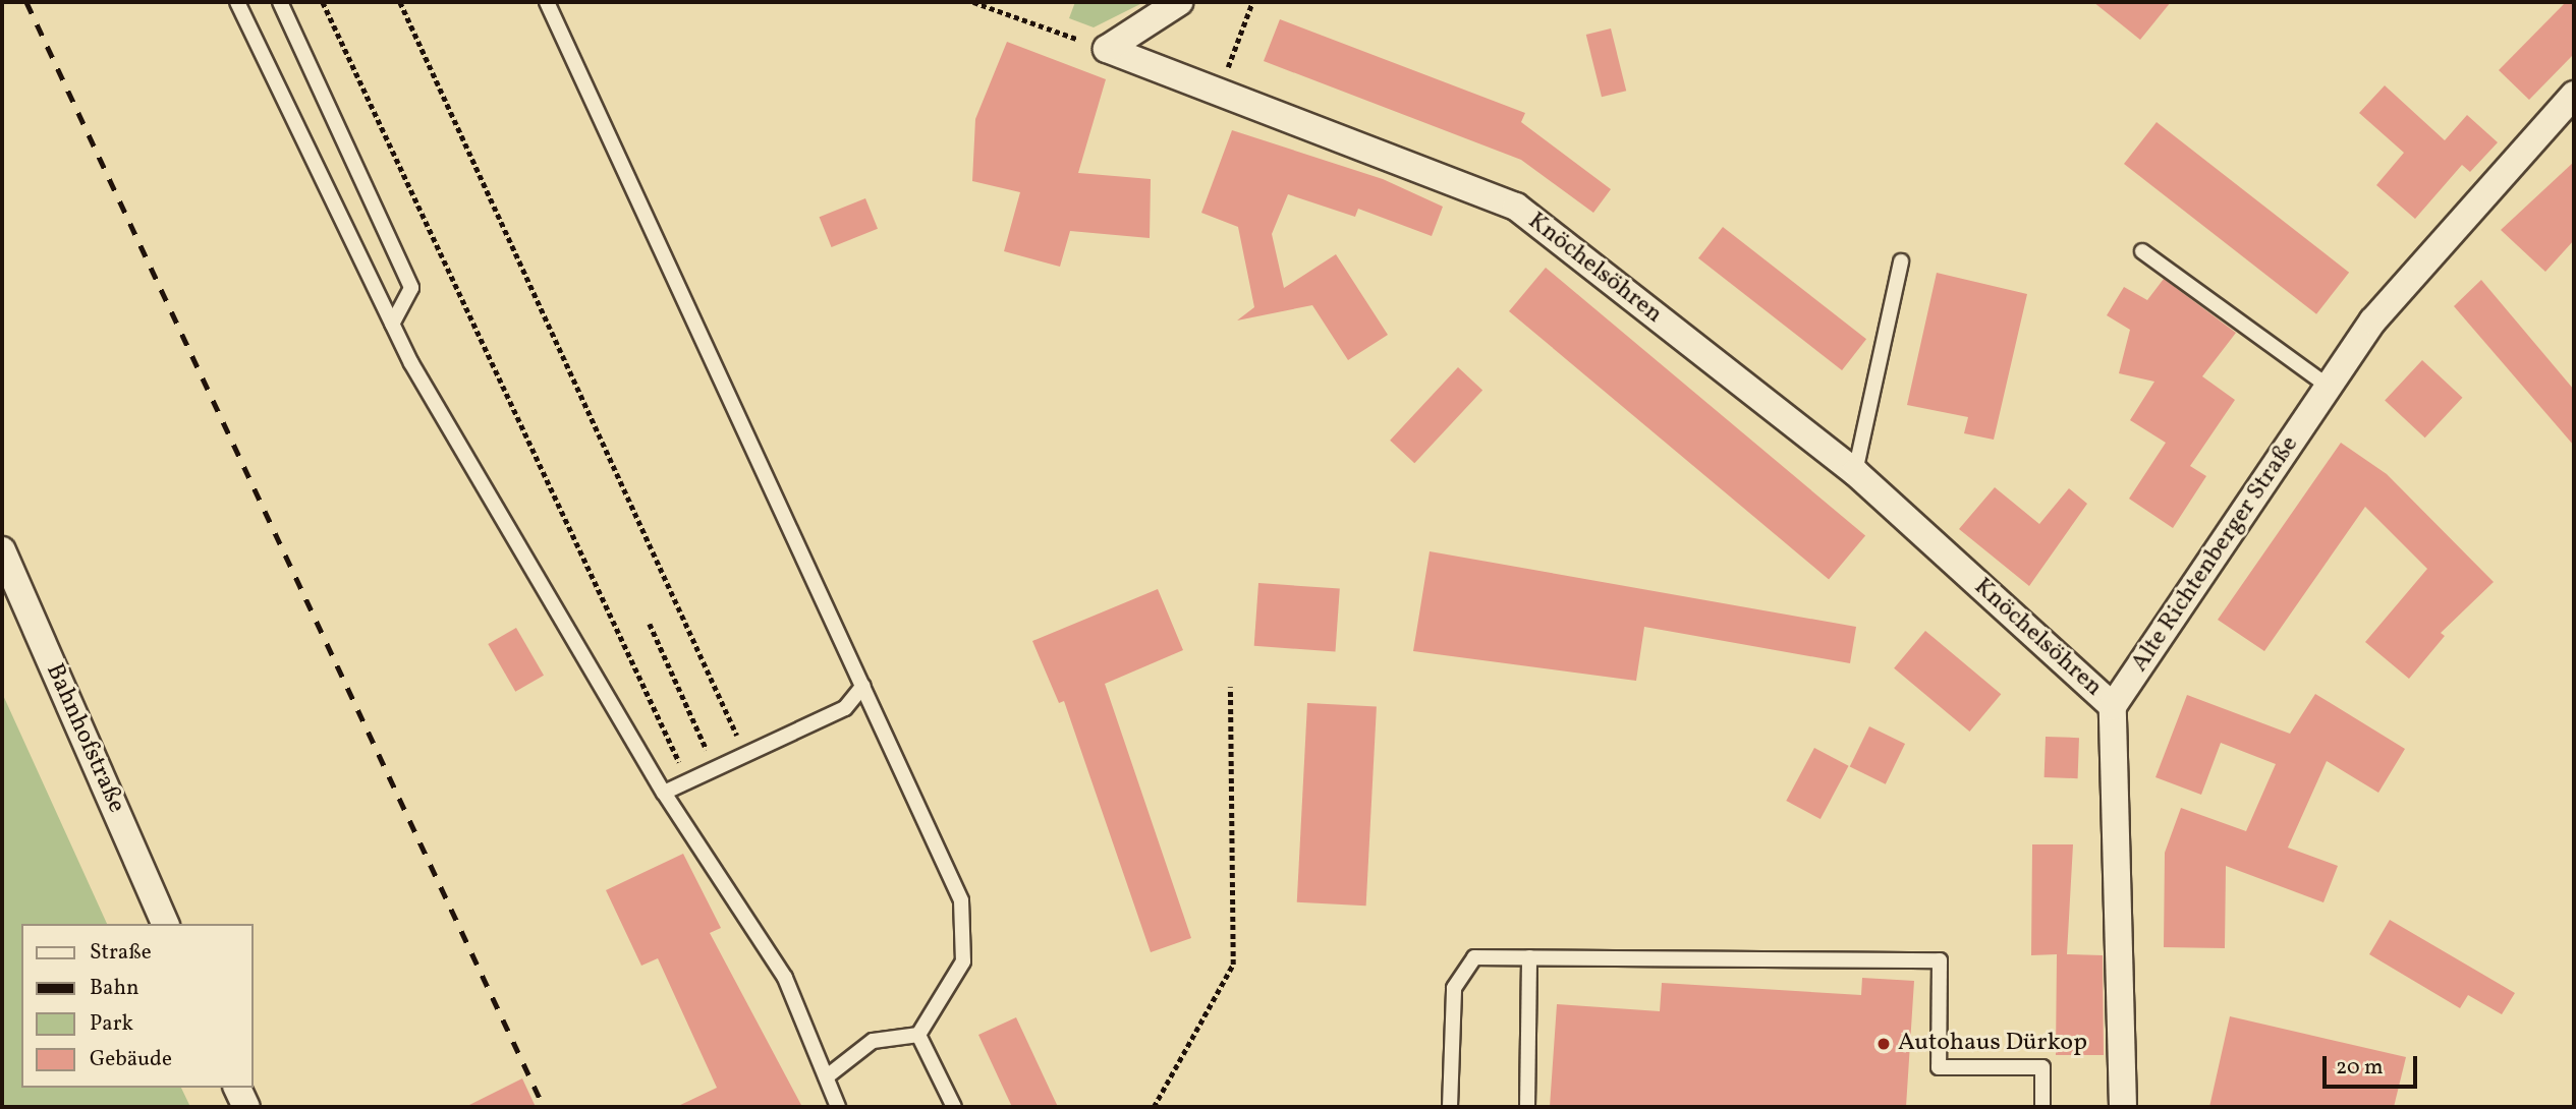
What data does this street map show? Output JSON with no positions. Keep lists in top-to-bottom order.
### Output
{
  "streets": {
    "street": ["Knöchelsöhren", "Alte Richtenberger Straße", "Bahnhofstraße"]
  },
  "crossings": [
    ["Knöchelsöhren", "Alte Richtenberger Straße"]
  ],
  "places": ["Autohaus Dürkop"],
  "legend": [
    "Straße",
    "Bahn",
    "Park",
    "Gebäude"
  ],
  "scale_bar": "20 m"
}
